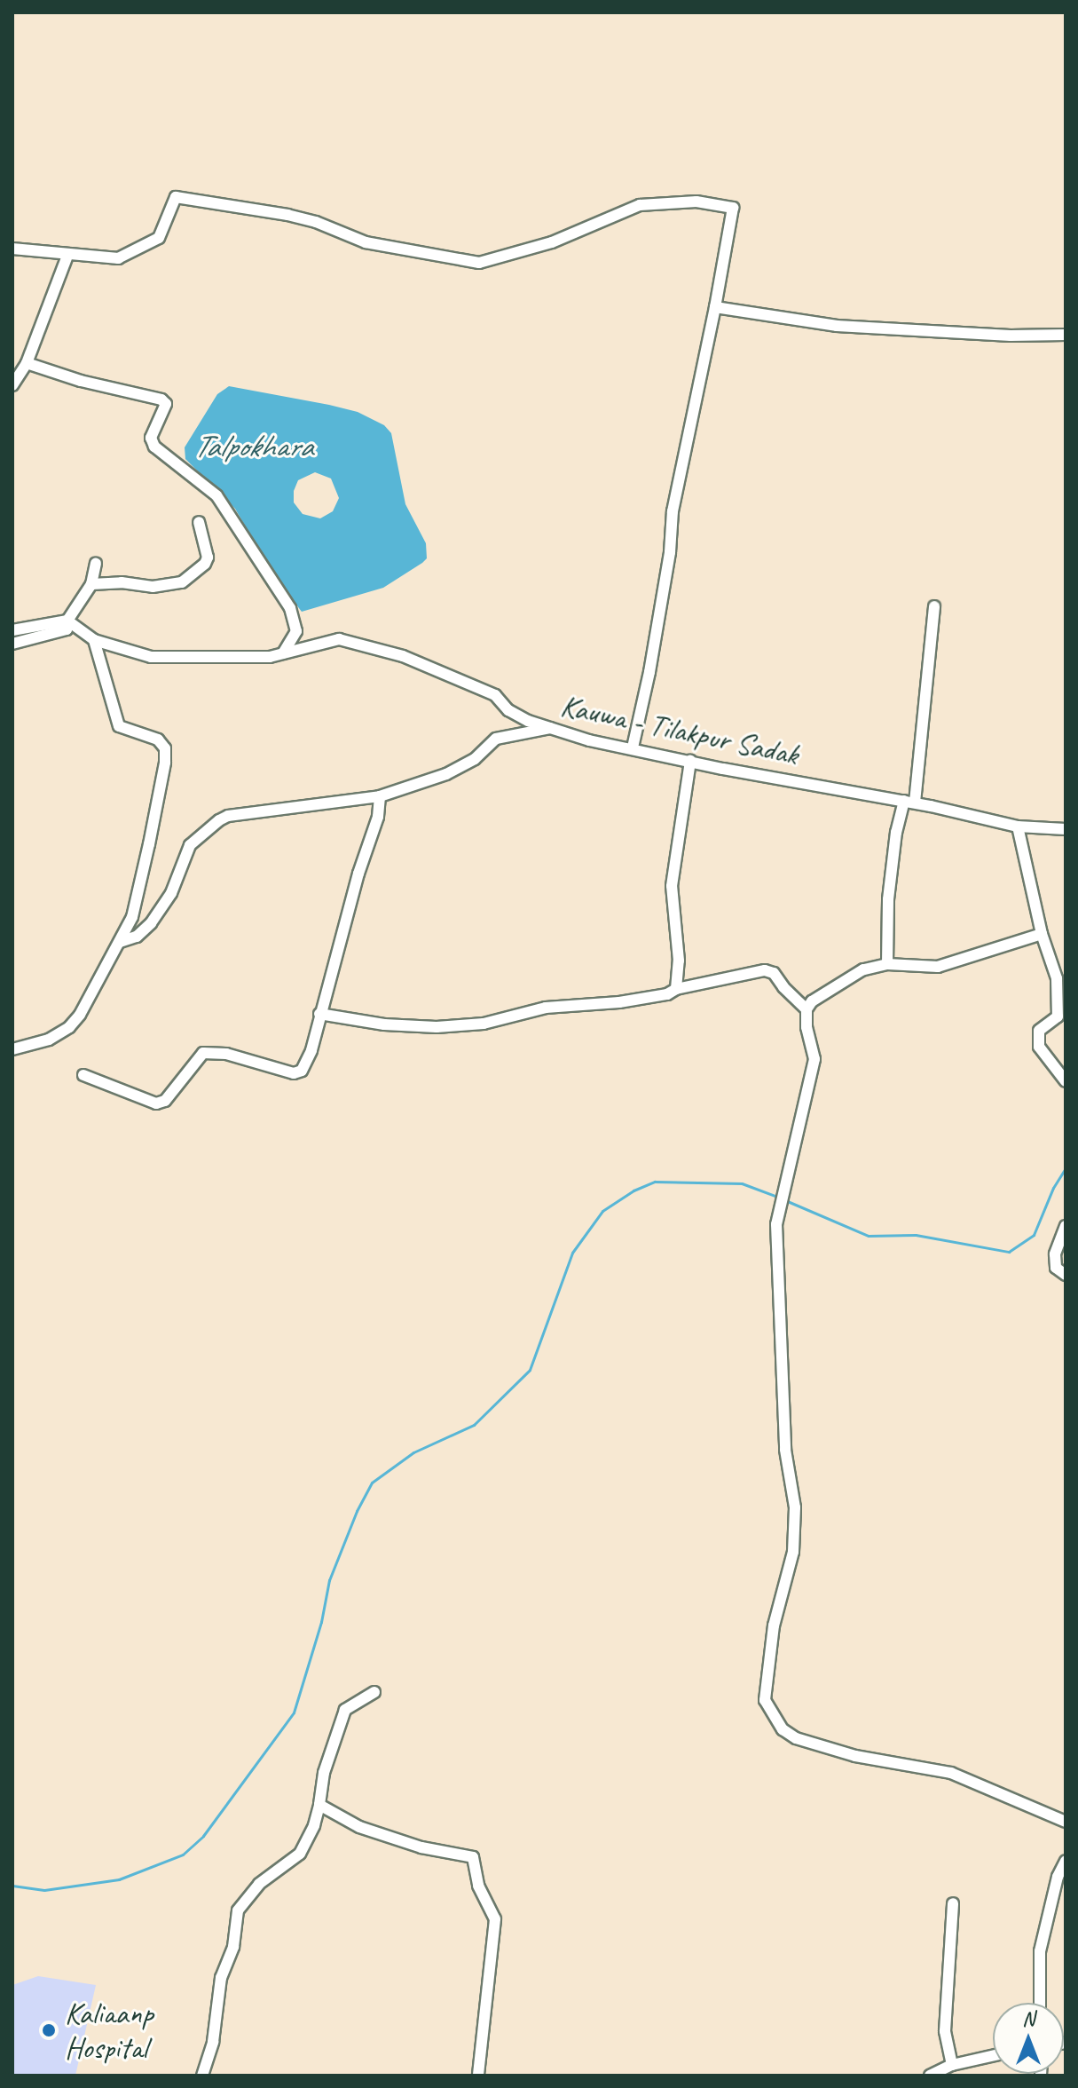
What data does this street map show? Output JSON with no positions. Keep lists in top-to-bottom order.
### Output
{
  "streets": {
    "street": ["Kauwa - Tilakpur Sadak"]
  },
  "water": ["Talpokhara"],
  "places": ["Kaliaanp Hospital"],
  "north": "top"
}
